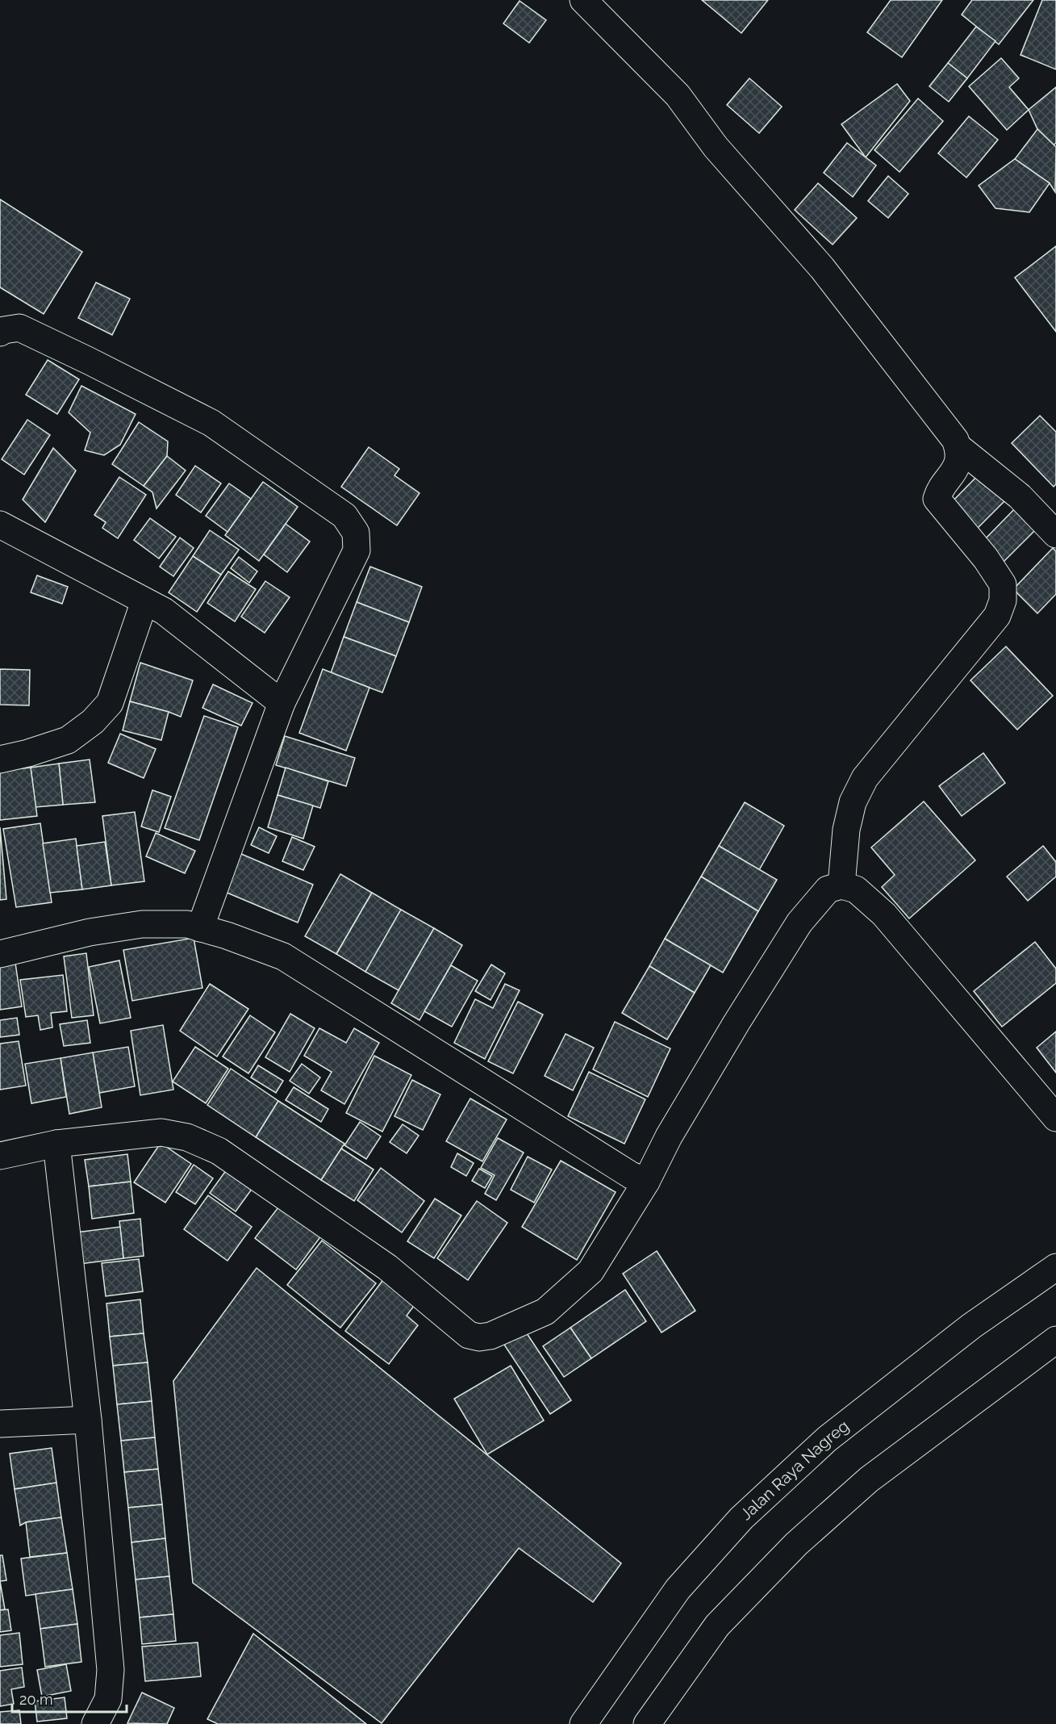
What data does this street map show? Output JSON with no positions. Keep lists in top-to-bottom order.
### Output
{
  "streets": {
    "main road": ["Jalan Raya Nagreg"]
  },
  "scale_bar": "20 m"
}
